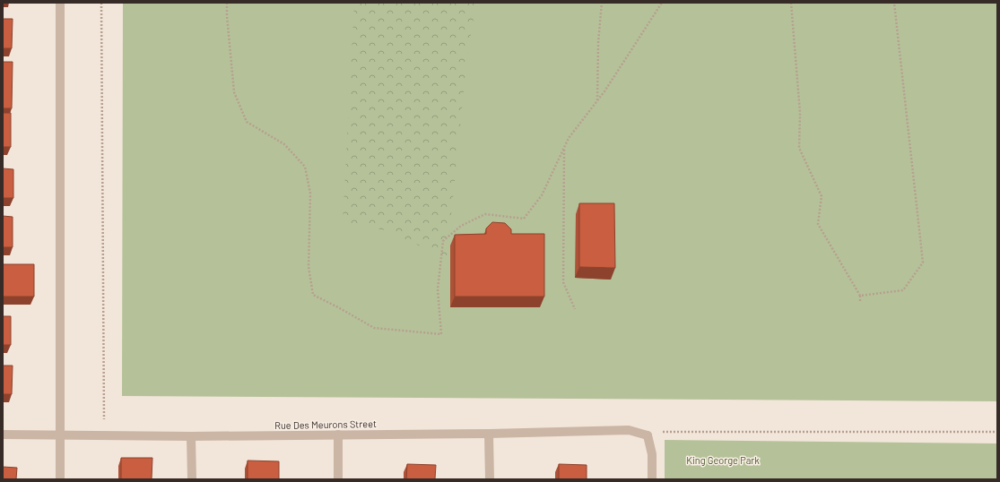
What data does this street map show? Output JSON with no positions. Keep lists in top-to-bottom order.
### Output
{
  "streets": {
    "street": ["Rue Des Meurons Street"]
  },
  "parks": ["King George Park"]
}
